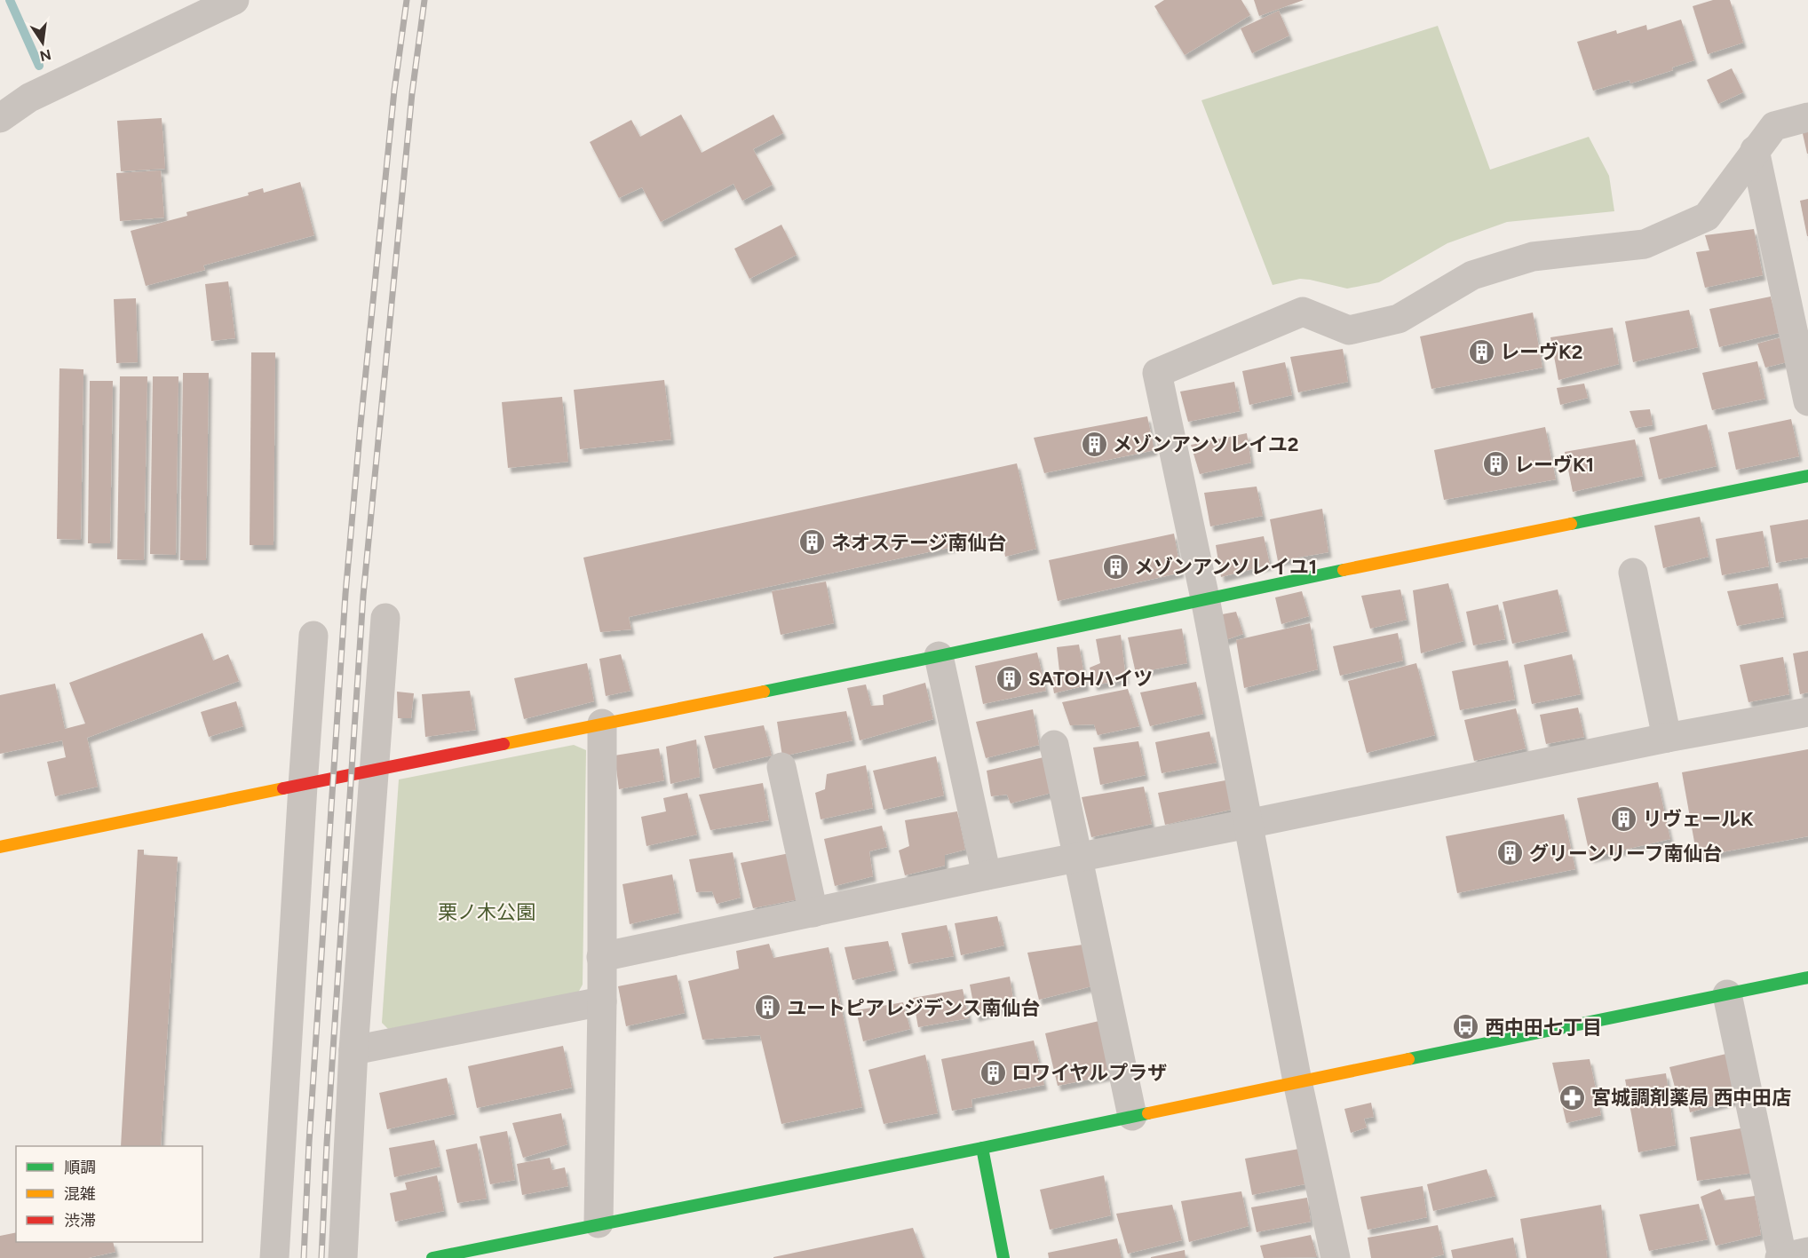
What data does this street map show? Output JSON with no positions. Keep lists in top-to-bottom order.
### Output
{
  "parks": ["栗ノ木公園"],
  "places": {
    "building": [
      "レーヴK2",
      "メゾンアンソレイユ2",
      "レーヴK1",
      "ネオステージ南仙台",
      "メゾンアンソレイユ1",
      "SATOHハイツ",
      "リヴェールK",
      "グリーンリーフ南仙台",
      "ユートピアレジデンス南仙台",
      "ロワイヤルプラザ"
    ],
    "bus stop": ["西中田七丁目"],
    "pharmacy": ["宮城調剤薬局 西中田店"]
  },
  "legend": ["順調", "混雑", "渋滞"],
  "north": "bottom"
}
